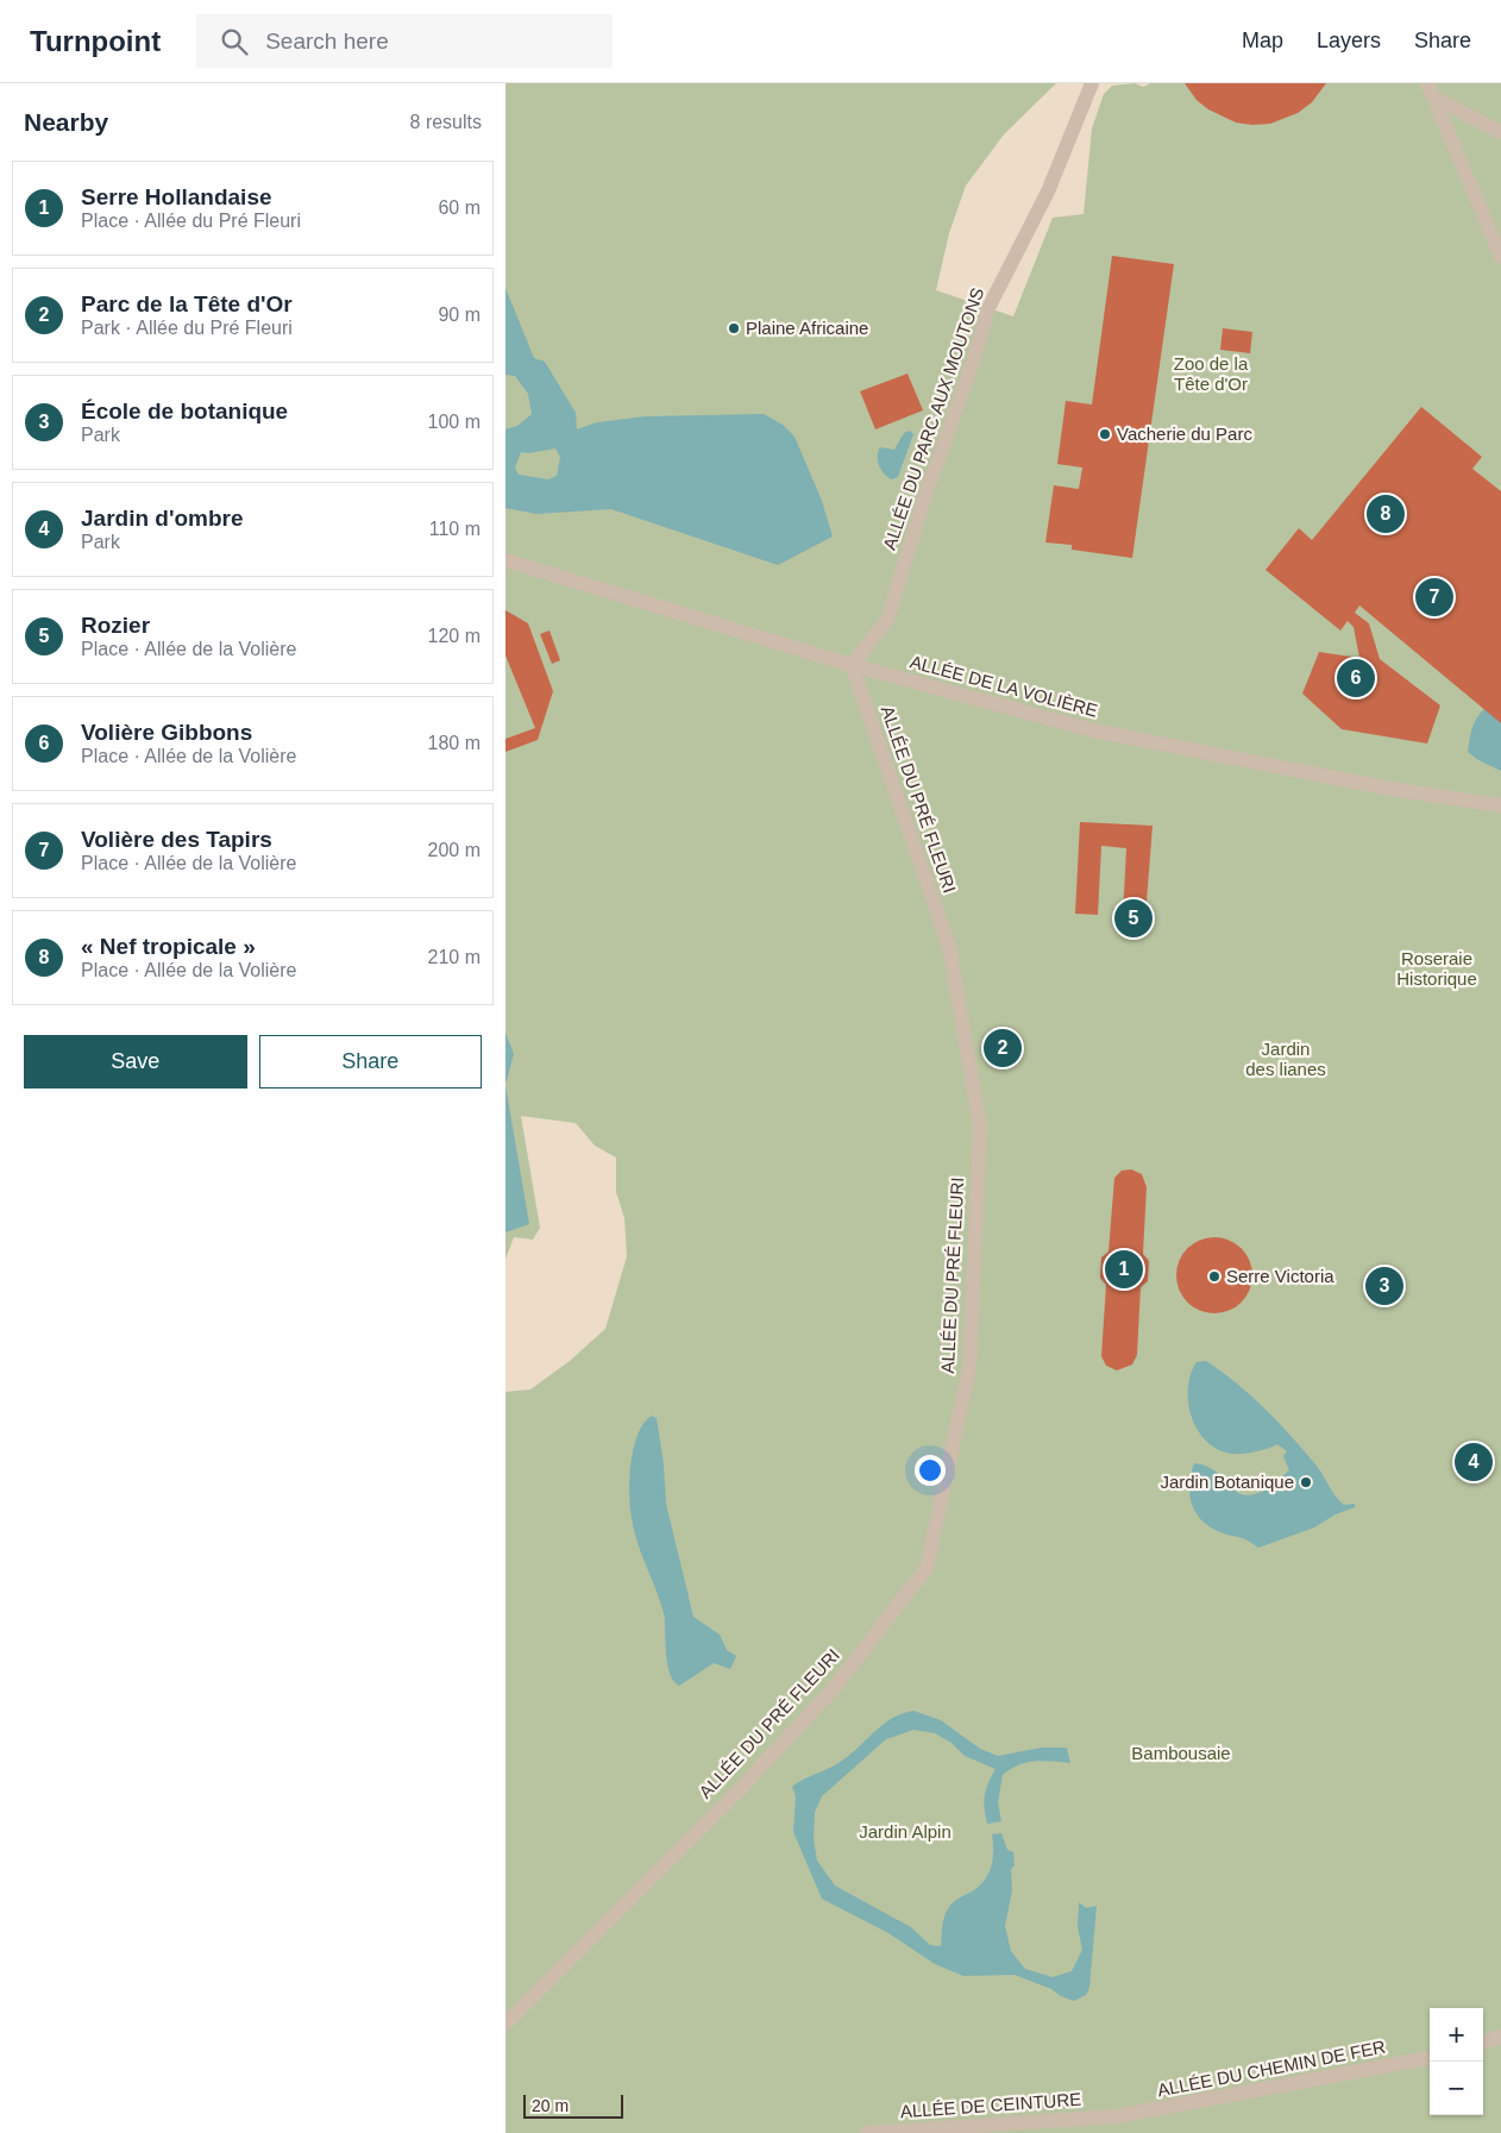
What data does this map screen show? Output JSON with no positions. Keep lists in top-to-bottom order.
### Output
{
  "streets": {
    "street": [
      "ALLÉE DU PARC AUX MOUTONS",
      "ALLÉE DE LA VOLIÈRE",
      "ALLÉE DU PRÉ FLEURI",
      "ALLÉE DU CHEMIN DE FER",
      "ALLÉE DE CEINTURE"
    ]
  },
  "crossings": [
    ["ALLÉE DU PARC AUX MOUTONS", "ALLÉE DE LA VOLIÈRE"],
    ["ALLÉE DU PARC AUX MOUTONS", "ALLÉE DU PRÉ FLEURI"],
    ["ALLÉE DE LA VOLIÈRE", "ALLÉE DU PRÉ FLEURI"],
    ["ALLÉE DU CHEMIN DE FER", "ALLÉE DE CEINTURE"]
  ],
  "parks": [
    "Zoo de la Tête d'Or",
    "Roseraie Historique",
    "Jardin des lianes",
    "Bambousaie",
    "Jardin Alpin"
  ],
  "places": [
    "Plaine Africaine",
    "Vacherie du Parc",
    "Serre Victoria",
    "Jardin Botanique"
  ],
  "scale_bar": "20 m",
  "page": {
    "header": "Turnpoint",
    "search": "Search here",
    "nav": ["Map", "Layers", "Share"],
    "heading": ["Nearby", "8 results"],
    "list": [
      {
        "mark": "1",
        "name": "Serre Hollandaise",
        "note": "Place · Allée du Pré Fleuri",
        "value": "60 m"
      },
      {
        "mark": "2",
        "name": "Parc de la Tête d'Or",
        "note": "Park · Allée du Pré Fleuri",
        "value": "90 m"
      },
      {
        "mark": "3",
        "name": "École de botanique",
        "note": "Park",
        "value": "100 m"
      },
      {
        "mark": "4",
        "name": "Jardin d'ombre",
        "note": "Park",
        "value": "110 m"
      },
      {
        "mark": "5",
        "name": "Rozier",
        "note": "Place · Allée de la Volière",
        "value": "120 m"
      },
      {
        "mark": "6",
        "name": "Volière Gibbons",
        "note": "Place · Allée de la Volière",
        "value": "180 m"
      },
      {
        "mark": "7",
        "name": "Volière des Tapirs",
        "note": "Place · Allée de la Volière",
        "value": "200 m"
      },
      {
        "mark": "8",
        "name": "« Nef tropicale »",
        "note": "Place · Allée de la Volière",
        "value": "210 m"
      }
    ],
    "pins": [
      "8",
      "7",
      "6",
      "5",
      "2",
      "1",
      "3",
      "4"
    ],
    "buttons": ["Save", "Share"],
    "map_buttons": ["+", "−"],
    "scale": "20 m"
  }
}
